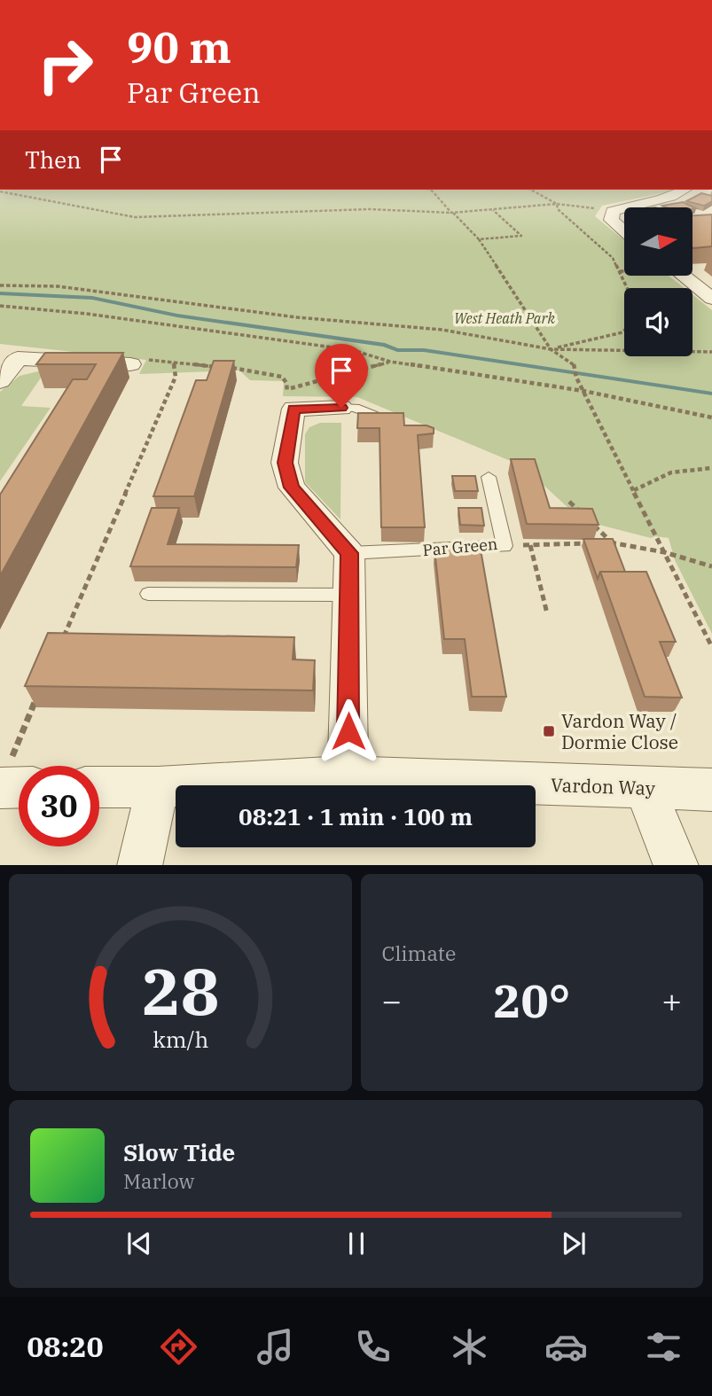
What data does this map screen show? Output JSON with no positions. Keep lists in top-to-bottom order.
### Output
{
  "streets": {
    "street": ["Vardon Way"],
    "lane": ["Par Green"]
  },
  "parks": ["West Heath Park"],
  "places": {
    "transit": ["Vardon Way / Dormie Close"]
  },
  "north": "right",
  "page": {
    "turn": ["90 m", "Par Green"],
    "then": "Then",
    "limit": "30",
    "trip": "08:21 · 1 min · 100 m",
    "tile": "Climate",
    "heat": ["−", "20°", "+"],
    "song": ["Slow Tide", "Marlow"],
    "tabs": "08:20",
    "gauge": ["28", "km/h"]
  }
}
